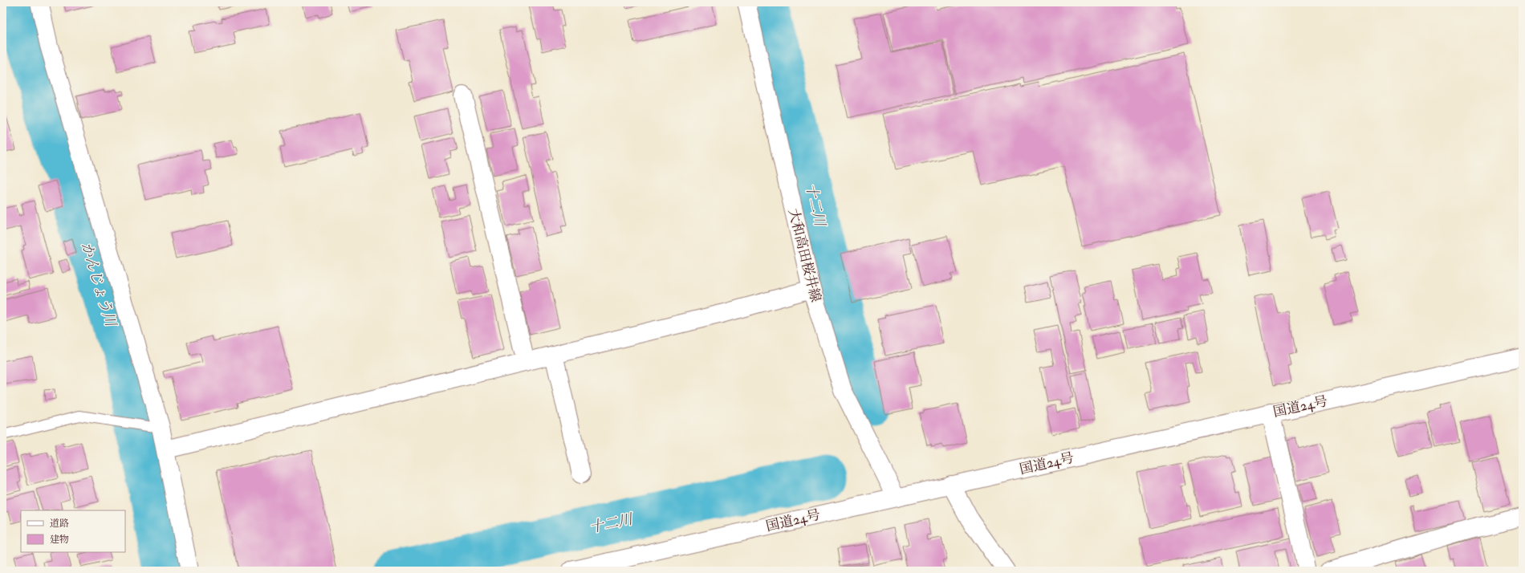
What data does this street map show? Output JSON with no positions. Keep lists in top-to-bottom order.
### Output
{
  "streets": {
    "main road": ["大和高田桜井線", "国道24号"]
  },
  "crossings": [
    ["大和高田桜井線", "国道24号"]
  ],
  "water": ["十二川", "かんじょう川"],
  "legend": ["道路", "建物"]
}
